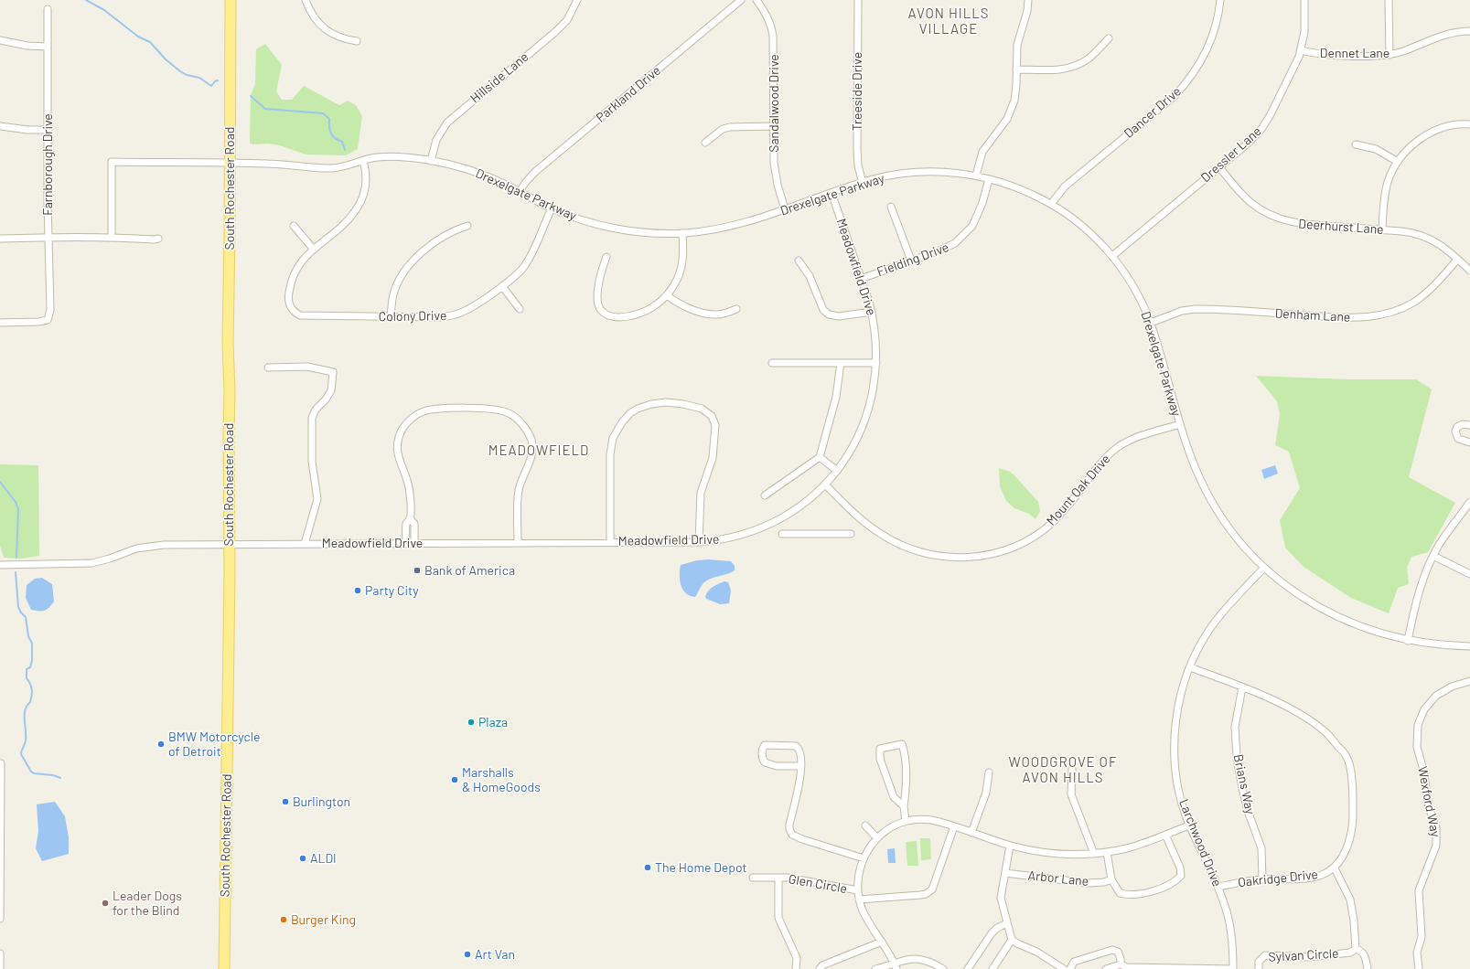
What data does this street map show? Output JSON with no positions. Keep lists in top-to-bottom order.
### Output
{
  "streets": {
    "main road": ["South Rochester Road"],
    "street": [
      "Dennet Lane",
      "Hillside Lane",
      "Treeside Drive",
      "Parkland Drive",
      "Sandalwood Drive",
      "Dancer Drive",
      "Dressler Lane",
      "Farnborough Drive",
      "Drexelgate Parkway",
      "Deerhurst Lane",
      "Fielding Drive",
      "Meadowfield Drive",
      "Denham Lane",
      "Colony Drive",
      "Mount Oak Drive",
      "Brians Way",
      "Wexford Way",
      "Larchwood Drive",
      "Arbor Lane",
      "Oakridge Drive",
      "Glen Circle",
      "Sylvan Circle"
    ]
  },
  "crossings": [
    ["Dennet Lane", "Dressler Lane"],
    ["Hillside Lane", "Drexelgate Parkway"],
    ["Treeside Drive", "Drexelgate Parkway"],
    ["Parkland Drive", "Drexelgate Parkway"],
    ["Sandalwood Drive", "Drexelgate Parkway"],
    ["Dancer Drive", "Drexelgate Parkway"],
    ["Dressler Lane", "Drexelgate Parkway"],
    ["Dressler Lane", "Deerhurst Lane"],
    ["South Rochester Road", "Drexelgate Parkway"],
    ["South Rochester Road", "Meadowfield Drive"],
    ["Drexelgate Parkway", "Fielding Drive"],
    ["Drexelgate Parkway", "Meadowfield Drive"],
    ["Drexelgate Parkway", "Denham Lane"],
    ["Drexelgate Parkway", "Colony Drive"],
    ["Drexelgate Parkway", "Mount Oak Drive"],
    ["Drexelgate Parkway", "Larchwood Drive"],
    ["Deerhurst Lane", "Denham Lane"],
    ["Fielding Drive", "Meadowfield Drive"],
    ["Meadowfield Drive", "Mount Oak Drive"],
    ["Brians Way", "Oakridge Drive"],
    ["Larchwood Drive", "Oakridge Drive"],
    ["Oakridge Drive", "Sylvan Circle"]
  ],
  "districts": ["AVON HILLS VILLAGE", "MEADOWFIELD", "WOODGROVE OF AVON HILLS"],
  "places": [
    "Bank of America",
    "Party City",
    "Plaza",
    "BMW Motorcycle of Detroit",
    "Marshalls & HomeGoods",
    "Burlington",
    "ALDI",
    "The Home Depot",
    "Leader Dogs for the Blind",
    "Burger King",
    "Art Van"
  ]
}
